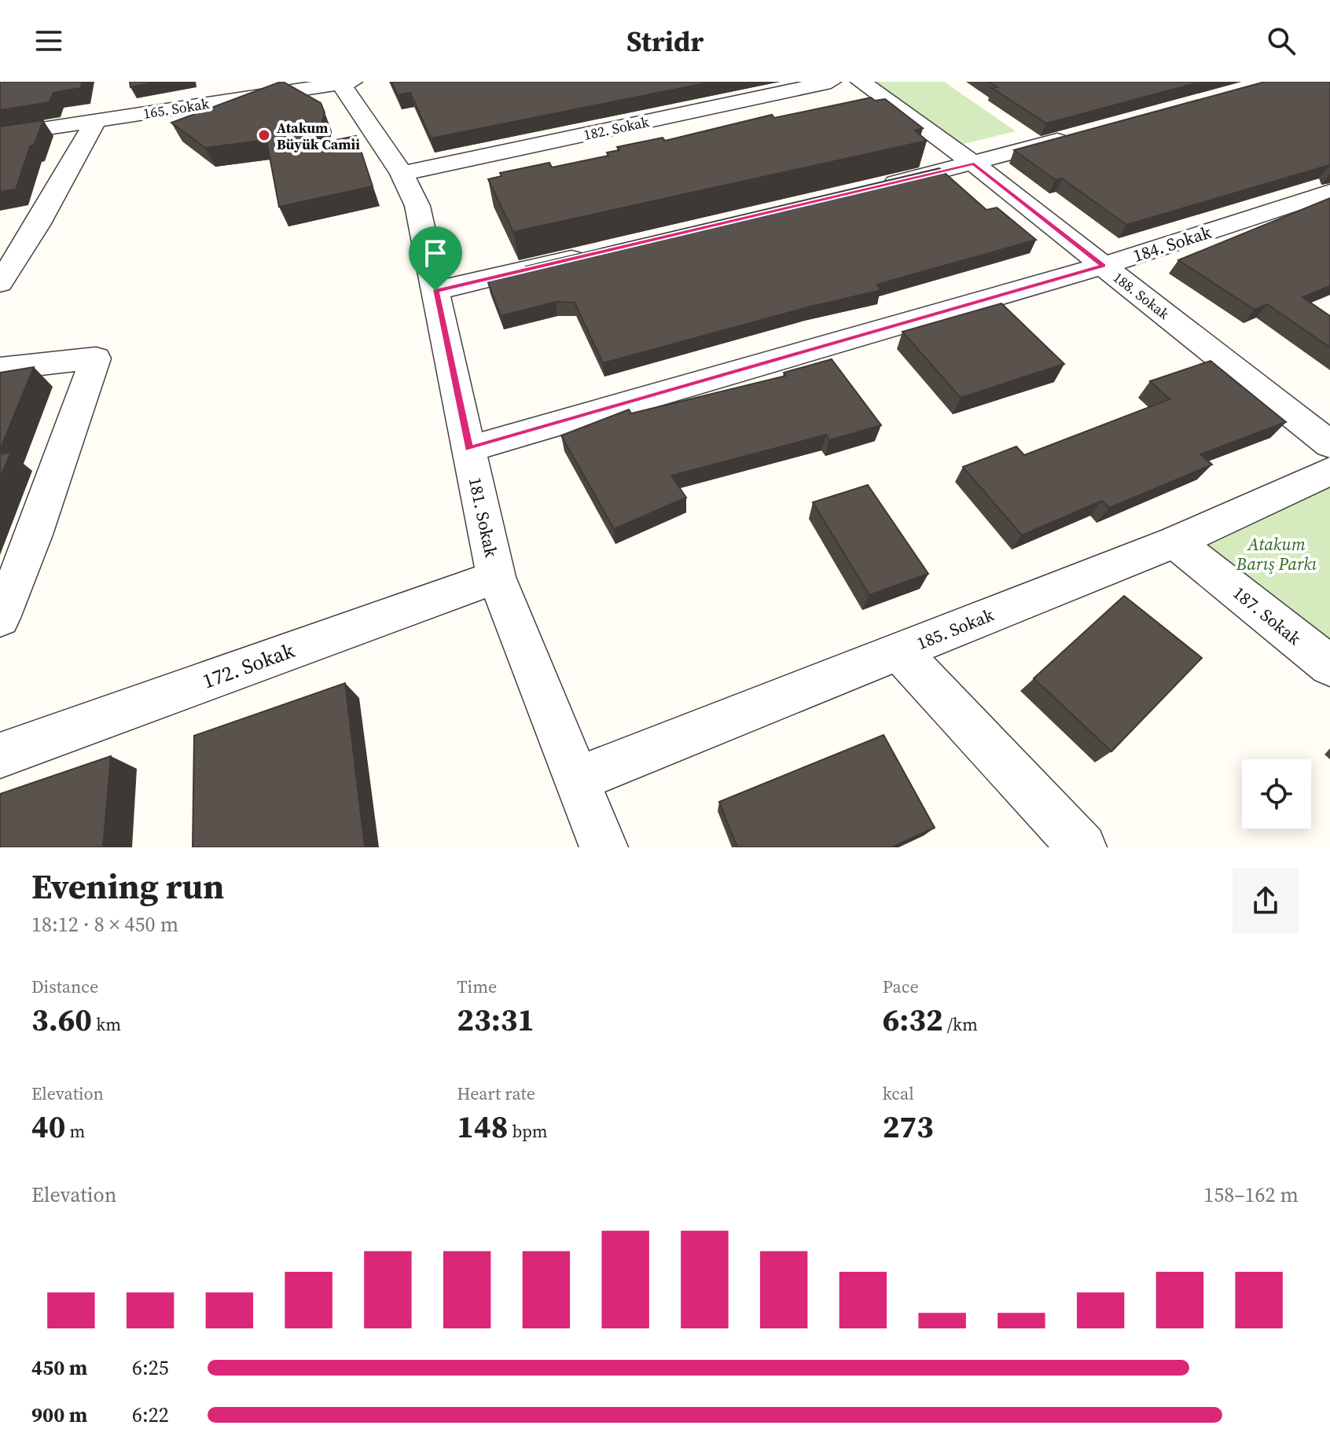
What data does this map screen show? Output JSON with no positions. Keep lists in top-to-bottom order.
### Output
{
  "streets": {
    "street": [
      "165. Sokak",
      "182. Sokak",
      "184. Sokak",
      "188. Sokak",
      "181. Sokak",
      "187. Sokak",
      "185. Sokak",
      "172. Sokak"
    ]
  },
  "crossings": [
    ["165. Sokak", "181. Sokak"],
    ["182. Sokak", "181. Sokak"],
    ["184. Sokak", "188. Sokak"],
    ["184. Sokak", "181. Sokak"],
    ["181. Sokak", "185. Sokak"],
    ["181. Sokak", "172. Sokak"],
    ["187. Sokak", "185. Sokak"]
  ],
  "parks": ["Atakum Barış Parkı"],
  "places": ["Atakum Büyük Camii"],
  "page": {
    "header": "Stridr",
    "heading": ["Evening run", "18:12 · 8 × 450 m"],
    "stats": [
      ["Distance", "3.60 km"],
      ["Time", "23:31"],
      ["Pace", "6:32 /km"],
      ["Elevation", "40 m"],
      ["Heart rate", "148 bpm"],
      ["kcal", "273"]
    ],
    "chart": ["Elevation", "158–162 m"],
    "list": [
      {
        "name": "450 m",
        "note": "6:25"
      },
      {
        "name": "900 m",
        "note": "6:22"
      }
    ]
  }
}
